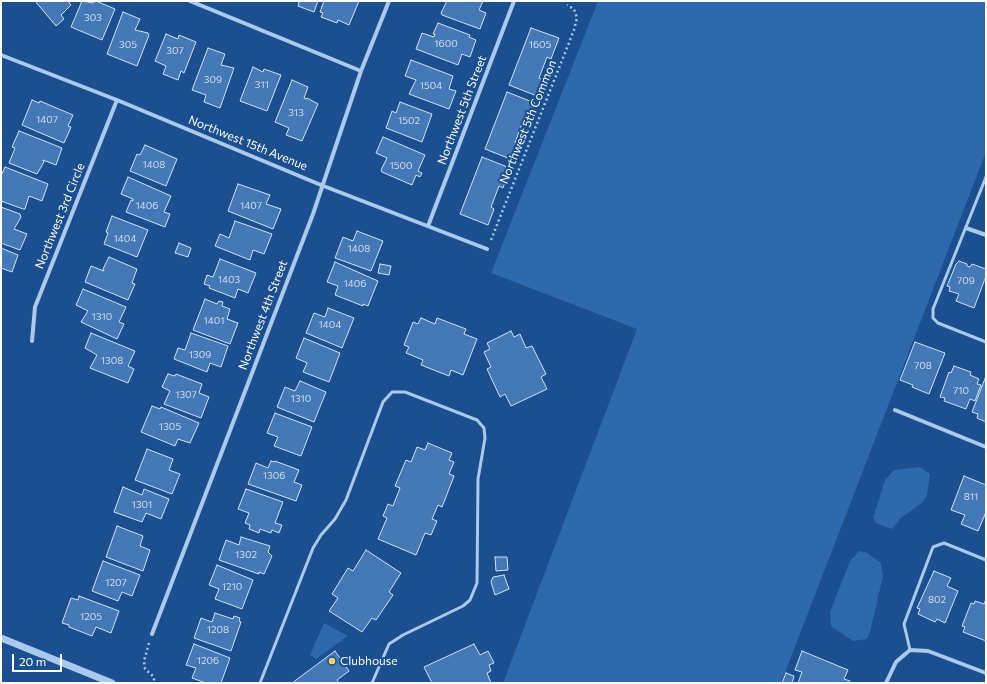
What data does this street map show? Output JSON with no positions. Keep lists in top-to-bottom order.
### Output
{
  "streets": {
    "street": [
      "Northwest 5th Street",
      "Northwest 15th Avenue",
      "Northwest 3rd Circle",
      "Northwest 4th Street"
    ],
    "path": ["Northwest 5th Common"]
  },
  "crossings": [
    ["Northwest 5th Street", "Northwest 15th Avenue"],
    ["Northwest 5th Common", "Northwest 15th Avenue"],
    ["Northwest 15th Avenue", "Northwest 3rd Circle"],
    ["Northwest 15th Avenue", "Northwest 4th Street"]
  ],
  "places": ["Clubhouse"],
  "house_numbers": [
    "303",
    "1600",
    "305",
    "1605",
    "307",
    "309",
    "311",
    "1504",
    "313",
    "1407",
    "1502",
    "1408",
    "1500",
    "1406",
    "1407",
    "1404",
    "1408",
    "1403",
    "709",
    "1406",
    "1310",
    "1401",
    "1404",
    "1309",
    "1308",
    "708",
    "710",
    "1307",
    "1310",
    "1305",
    "1306",
    "811",
    "1301",
    "1302",
    "1207",
    "1210",
    "802",
    "1205",
    "1208",
    "1206"
  ],
  "scale_bar": "20 m"
}
